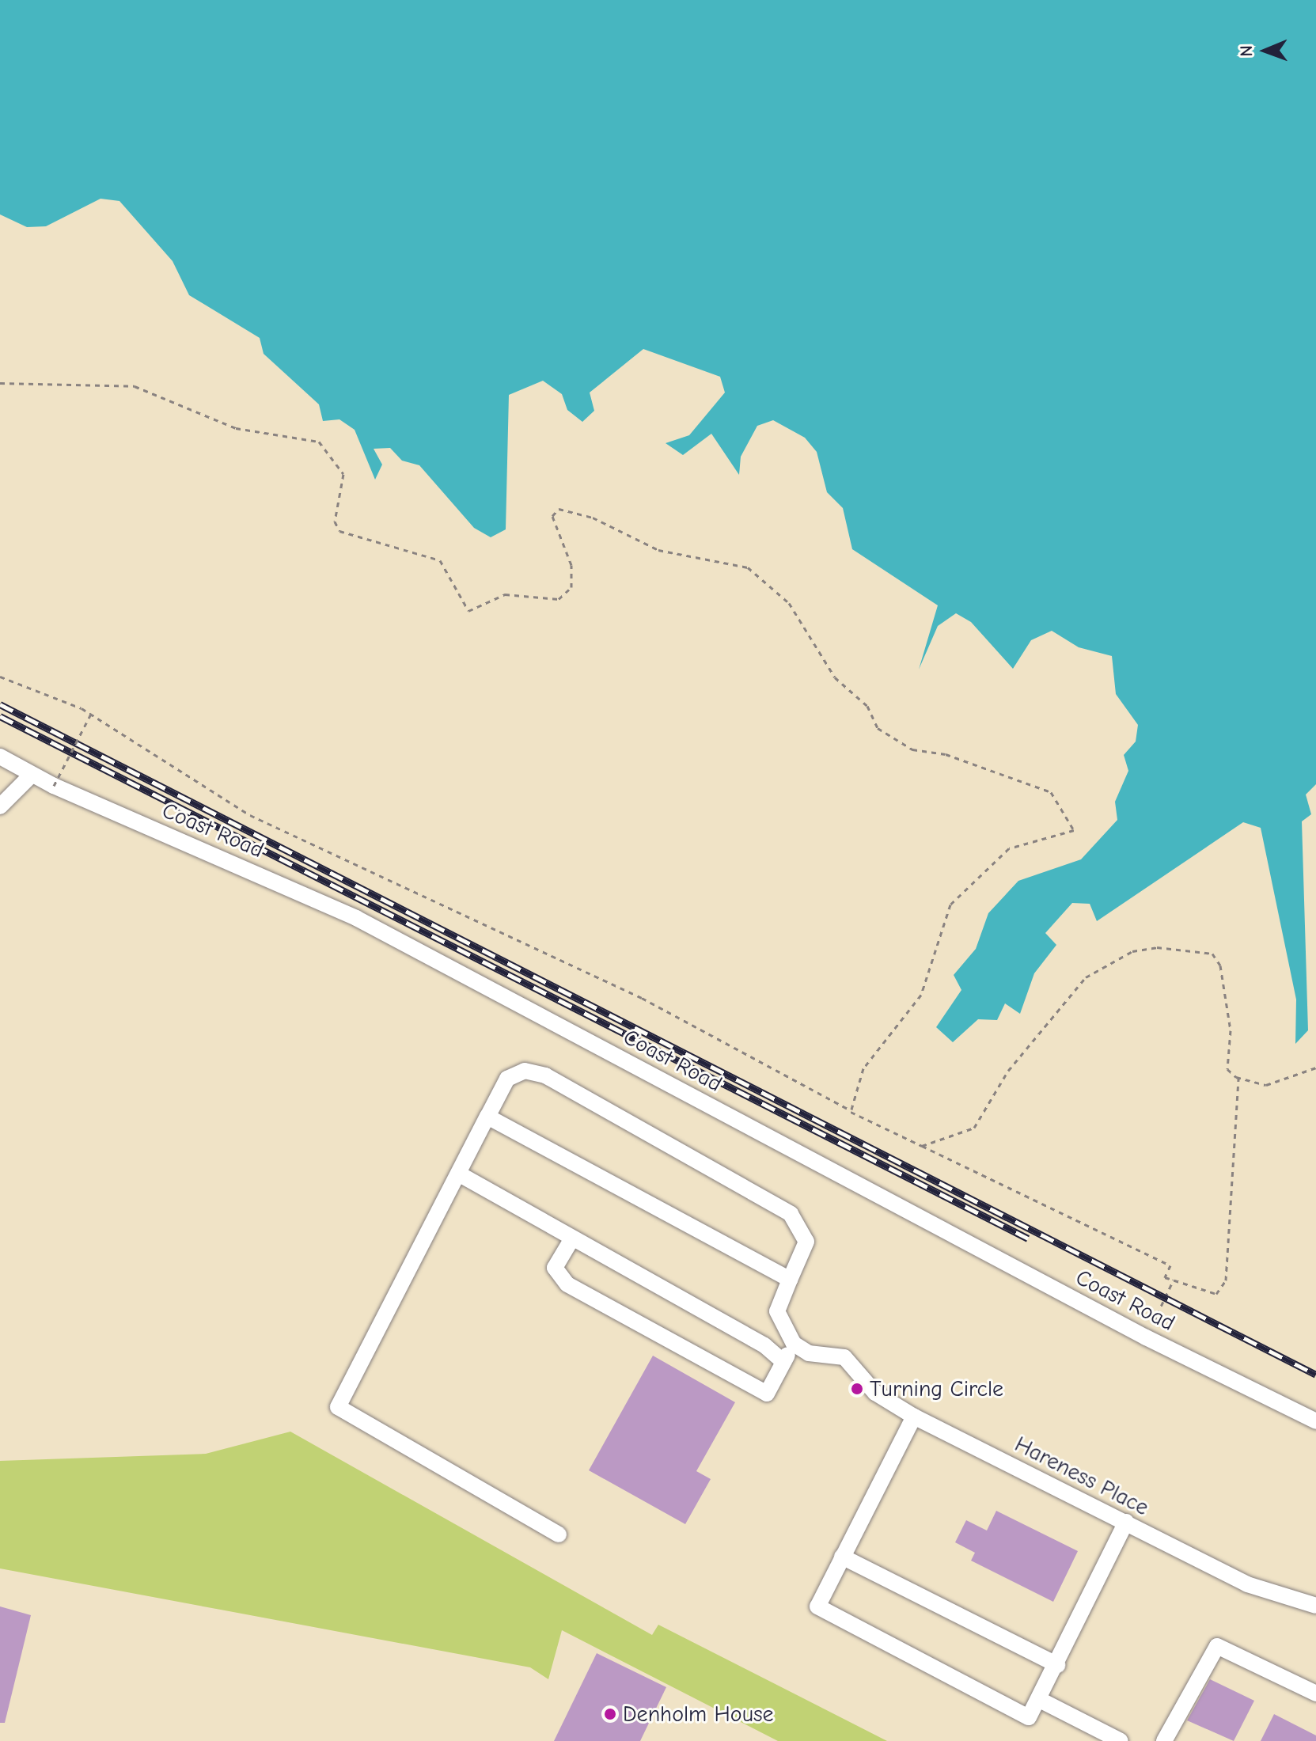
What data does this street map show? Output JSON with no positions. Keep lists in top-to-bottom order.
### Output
{
  "streets": {
    "street": ["Coast Road", "Hareness Place"]
  },
  "places": ["Turning Circle", "Denholm House"],
  "north": "left"
}
